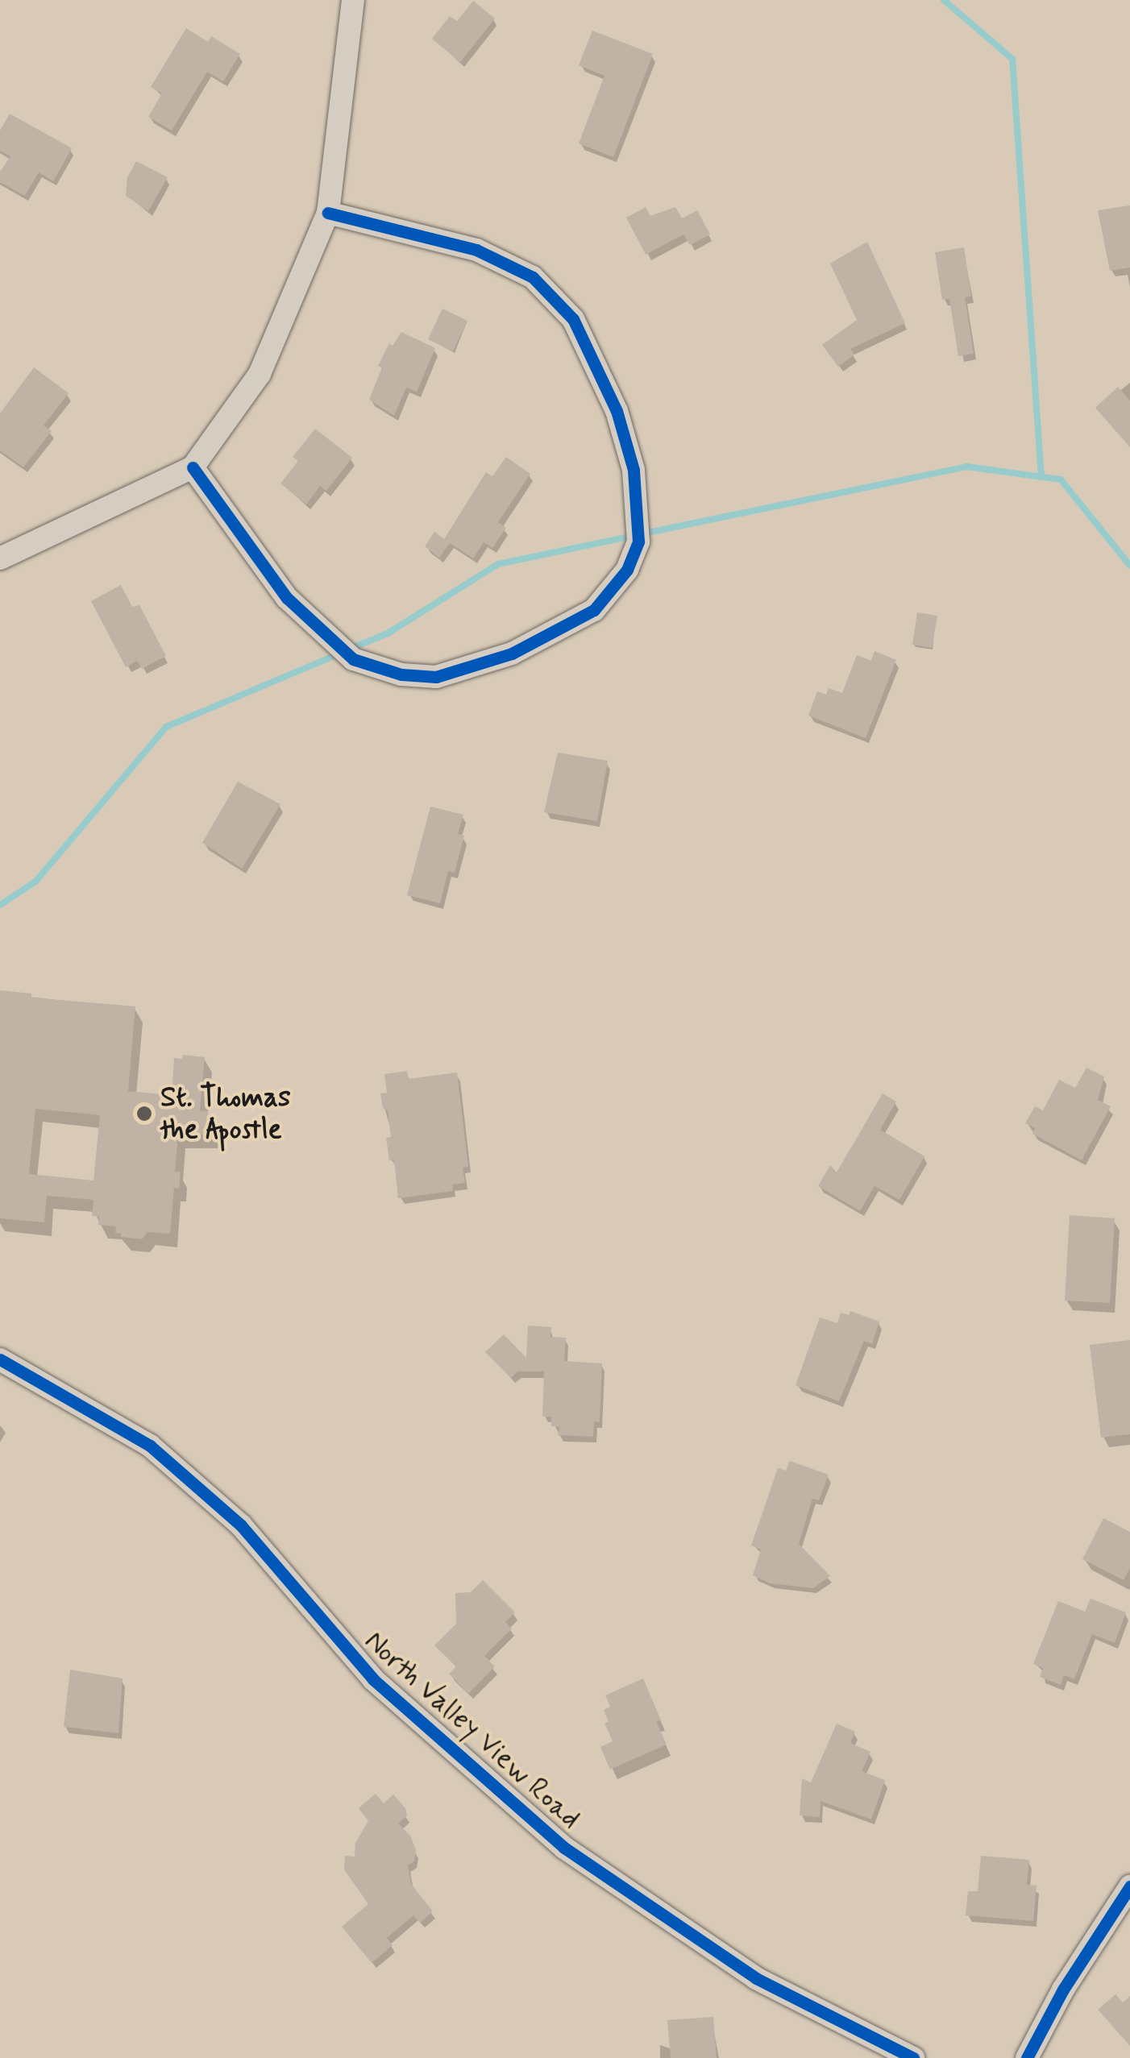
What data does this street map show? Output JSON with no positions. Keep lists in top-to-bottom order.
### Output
{
  "streets": {
    "street": ["North Valley View Road"]
  },
  "places": ["St. Thomas the Apostle"]
}
